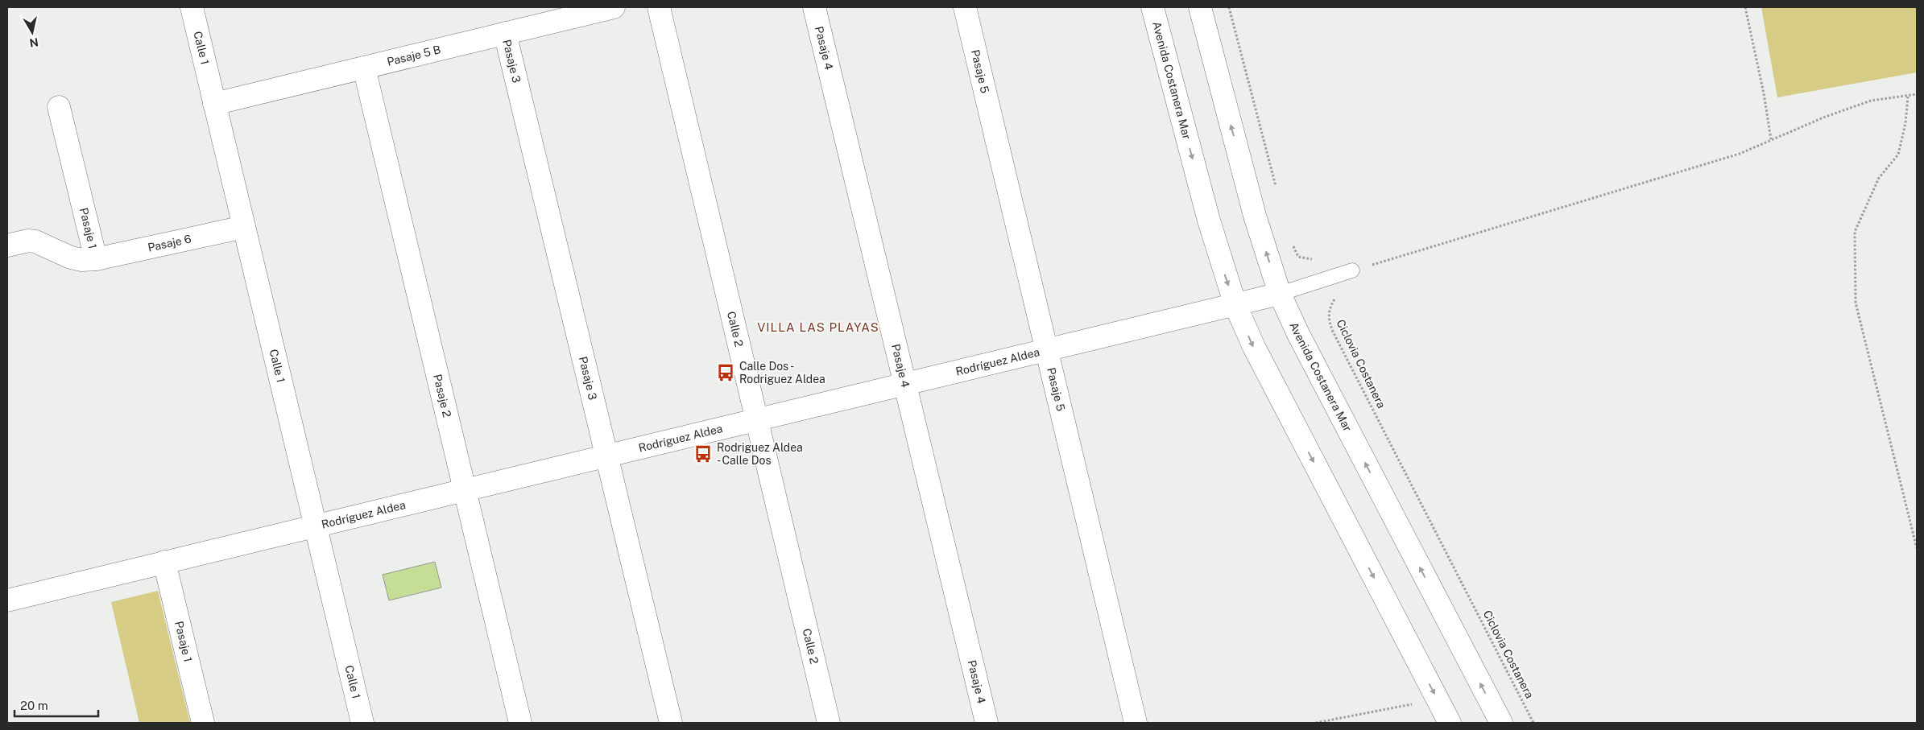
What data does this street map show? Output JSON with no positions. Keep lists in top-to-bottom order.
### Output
{
  "streets": {
    "street": [
      "Calle 1",
      "Pasaje 4",
      "Pasaje 5 B",
      "Pasaje 3",
      "Pasaje 5",
      "Avenida Costanera Mar",
      "Pasaje 1",
      "Pasaje 6",
      "Calle 2",
      "Rodríguez Aldea",
      "Pasaje 2"
    ],
    "path": ["Ciclovia Costanera"]
  },
  "crossings": [
    ["Calle 1", "Pasaje 5 B"],
    ["Calle 1", "Pasaje 6"],
    ["Calle 1", "Rodríguez Aldea"],
    ["Pasaje 4", "Rodríguez Aldea"],
    ["Pasaje 5 B", "Pasaje 3"],
    ["Pasaje 5 B", "Pasaje 2"],
    ["Pasaje 3", "Rodríguez Aldea"],
    ["Pasaje 5", "Rodríguez Aldea"],
    ["Avenida Costanera Mar", "Rodríguez Aldea"],
    ["Pasaje 1", "Pasaje 6"],
    ["Pasaje 1", "Rodríguez Aldea"],
    ["Calle 2", "Rodríguez Aldea"],
    ["Rodríguez Aldea", "Ciclovia Costanera"],
    ["Rodríguez Aldea", "Pasaje 2"]
  ],
  "districts": ["VILLA LAS PLAYAS"],
  "places": {
    "bus stop": ["Calle Dos - Rodriguez Aldea", "Rodriguez Aldea - Calle Dos"]
  },
  "scale_bar": "20 m",
  "north": "bottom"
}
